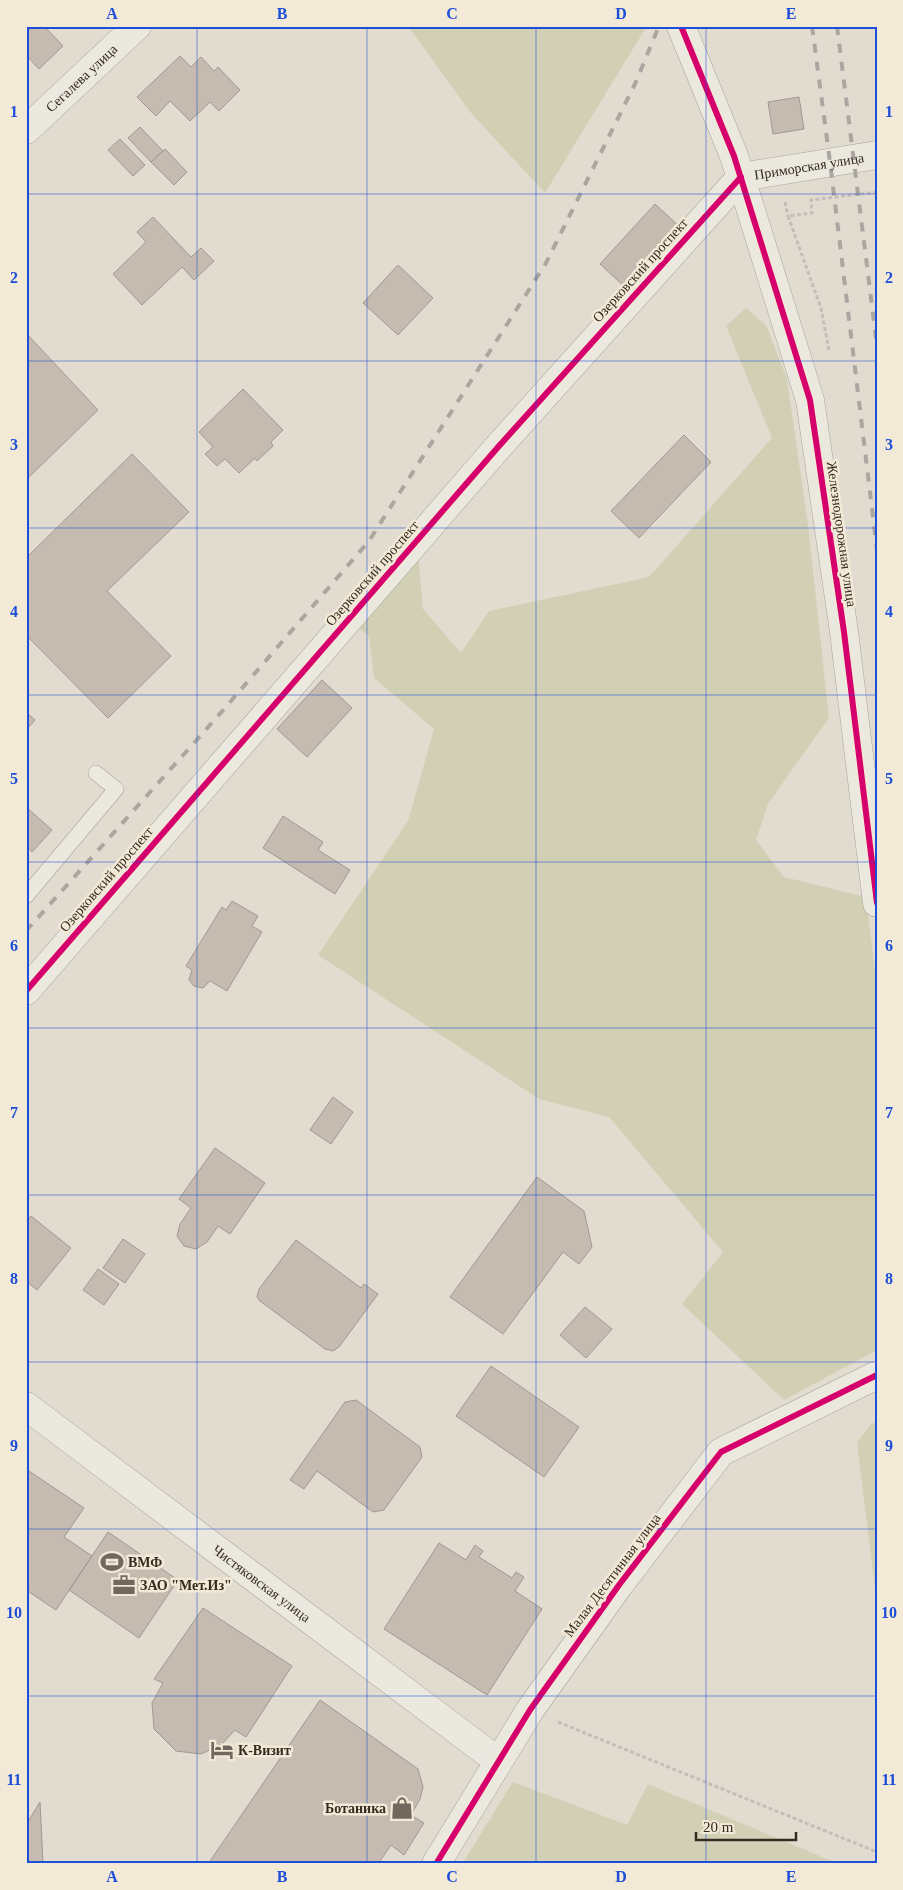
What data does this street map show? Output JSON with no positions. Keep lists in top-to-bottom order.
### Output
{
  "streets": {
    "street": [
      "Сегалева улица",
      "Приморская улица",
      "Озерковский проспект",
      "Железнодорожная улица",
      "Малая Десятинная улица",
      "Чистяковская улица"
    ]
  },
  "crossings": [
    ["Приморская улица", "Озерковский проспект"],
    ["Приморская улица", "Железнодорожная улица"],
    ["Озерковский проспект", "Железнодорожная улица"],
    ["Малая Десятинная улица", "Чистяковская улица"]
  ],
  "places": {
    "sports": ["ВМФ"],
    "office": ["ЗАО \"Мет.Из\""],
    "hotel": ["К-Визит"],
    "shop": ["Ботаника"]
  },
  "scale_bar": "20 m",
  "grid": {
    "columns": [
      "A",
      "B",
      "C",
      "D",
      "E"
    ],
    "rows": [
      "1",
      "2",
      "3",
      "4",
      "5",
      "6",
      "7",
      "8",
      "9",
      "10",
      "11"
    ]
  }
}
